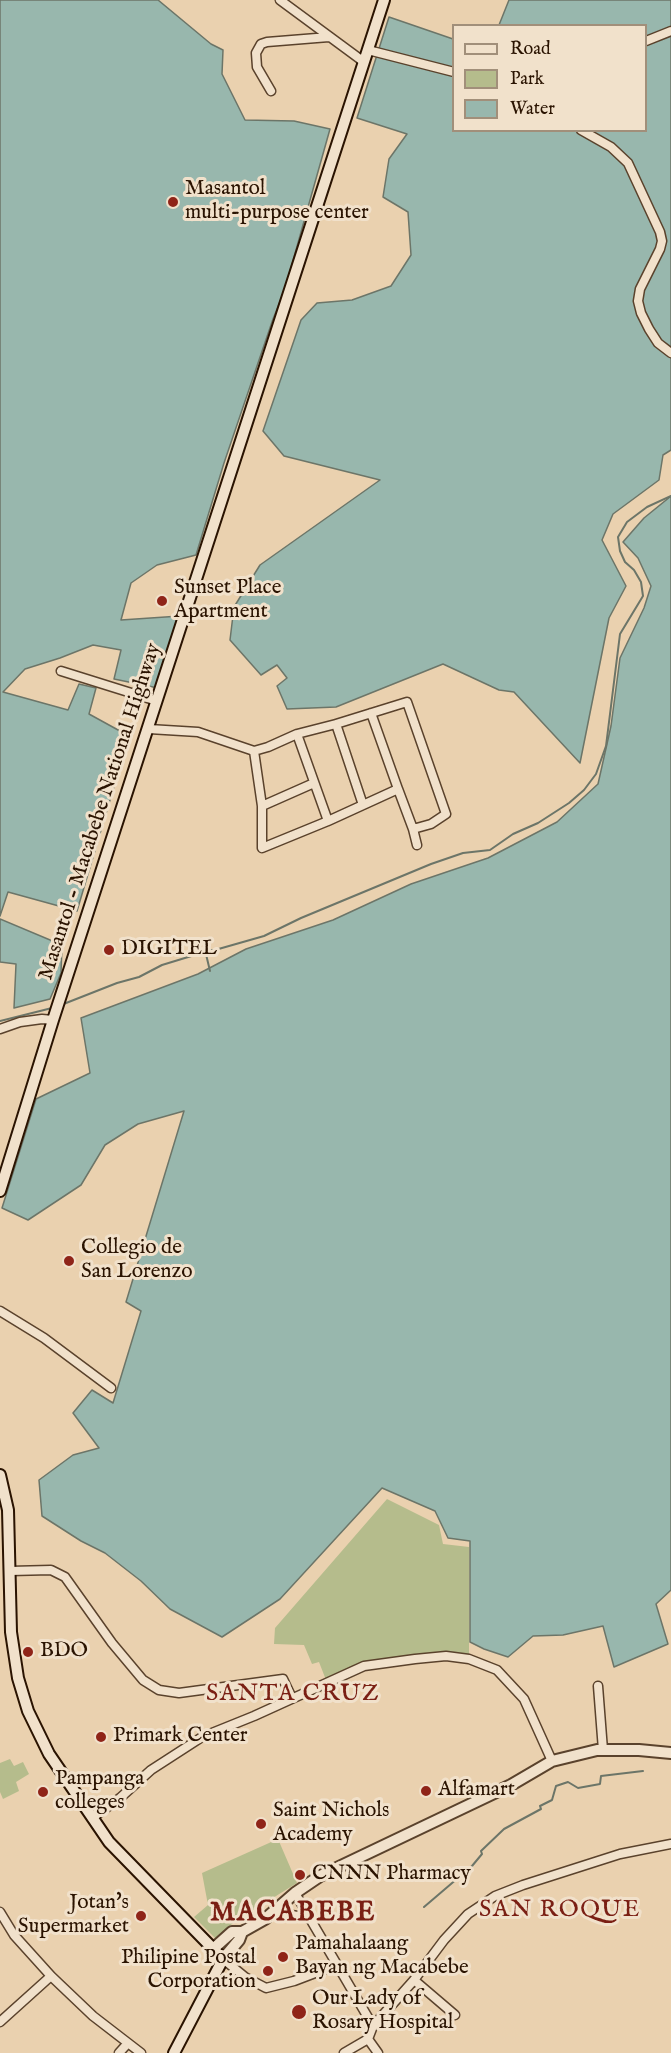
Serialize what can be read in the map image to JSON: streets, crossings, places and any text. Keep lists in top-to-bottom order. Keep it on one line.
{"streets":{"main road":["Masantol - Macabebe National Highway"]},"districts":["SANTA CRUZ","SAN ROQUE","MACABEBE"],"places":["Masantol multi-purpose center","Sunset Place Apartment","DIGITEL","Collegio de San Lorenzo","BDO","Primark Center","Alfamart","Pampanga colleges","Saint Nichols Academy","CNNN Pharmacy","Jotan's Supermarket","Pamahalaang Bayan ng Macabebe","Philipine Postal Corporation","Our Lady of Rosary Hospital"],"legend":["Road","Park","Water"]}
